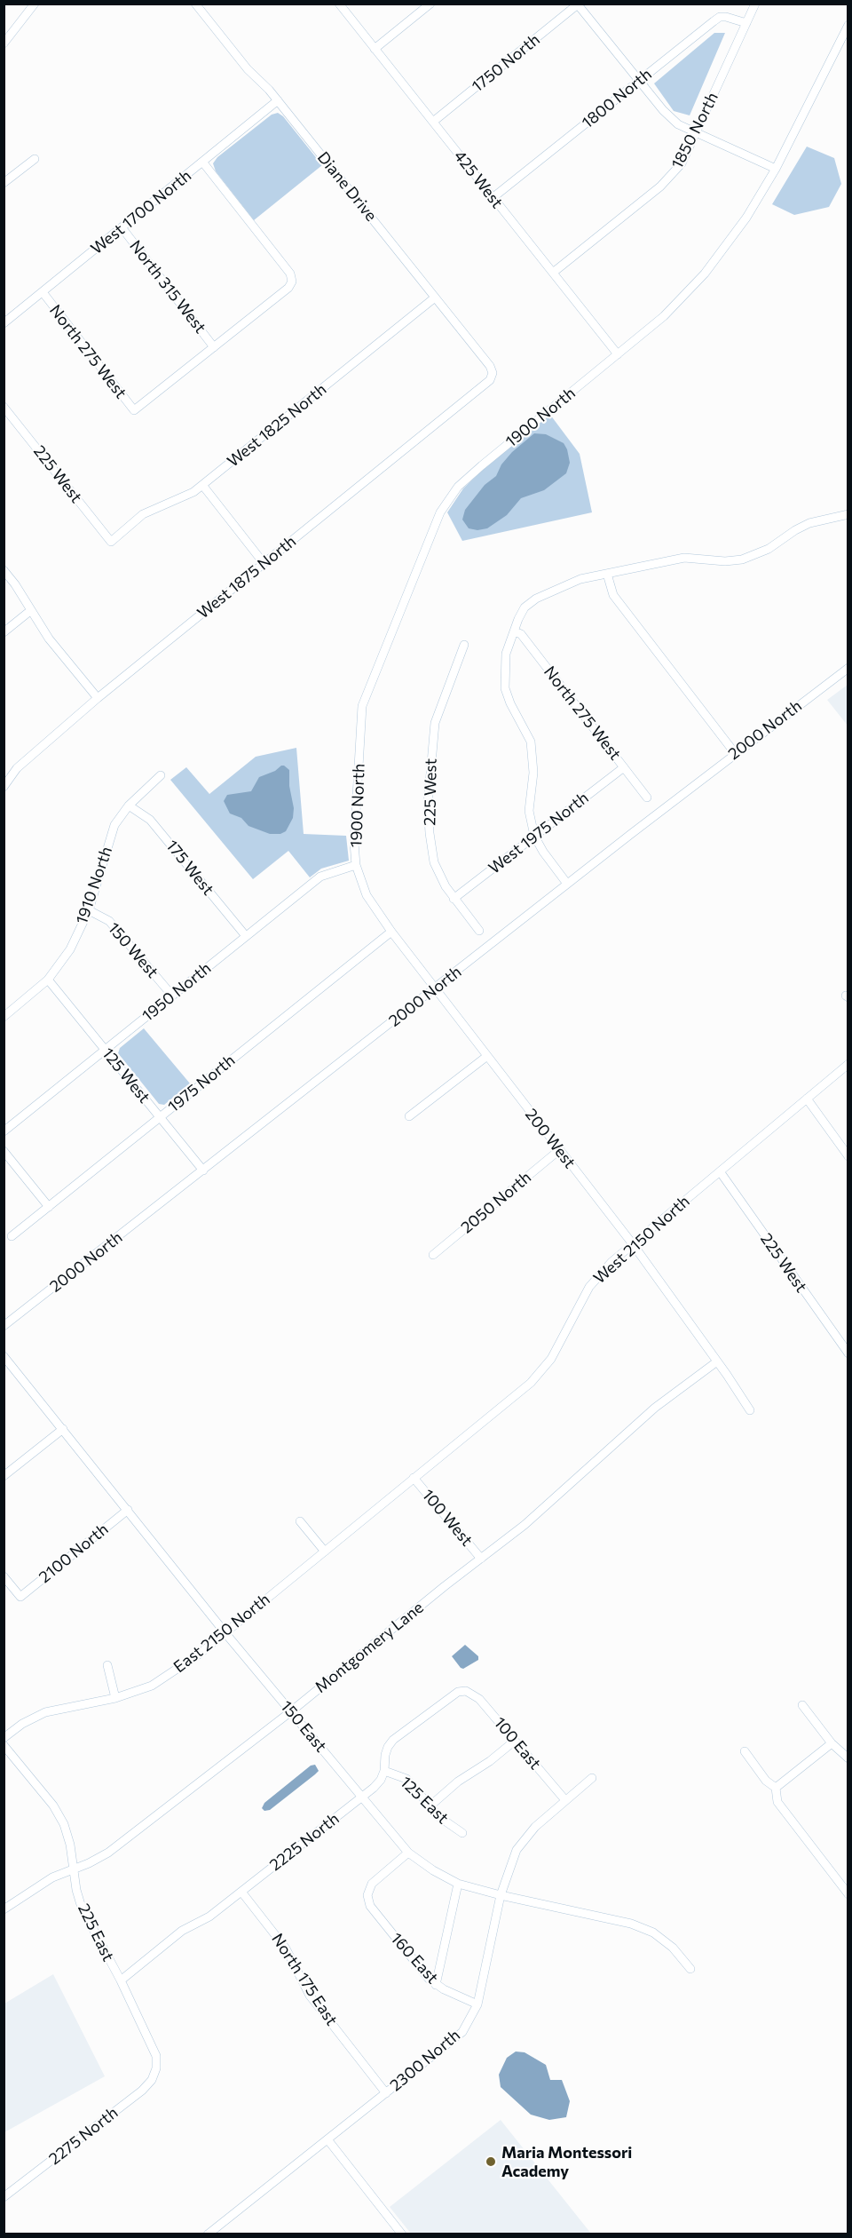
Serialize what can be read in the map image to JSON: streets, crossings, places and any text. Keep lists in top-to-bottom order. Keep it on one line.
{"streets":{"street":["1750 North","1800 North","1850 North","425 West","Diane Drive","West 1700 North","North 315 West","North 275 West","1900 North","West 1825 North","225 West","West 1875 North","2000 North","West 1975 North","175 West","1910 North","150 West","1950 North","125 West","1975 North","200 West","2050 North","West 2150 North","100 West","2100 North","East 2150 North","Montgomery Lane","150 East","100 East","125 East","2225 North","225 East","160 East","North 175 East","2300 North","2275 North"]},"crossings":[["1750 North","425 West"],["1800 North","1850 North"],["1800 North","425 West"],["1850 North","425 West"],["425 West","1900 North"],["Diane Drive","West 1700 North"],["Diane Drive","West 1825 North"],["Diane Drive","West 1875 North"],["West 1700 North","North 315 West"],["West 1700 North","North 275 West"],["North 315 West","North 275 West"],["North 275 West","West 1975 North"],["1900 North","1950 North"],["1900 North","200 West"],["West 1825 North","225 West"],["225 West","West 1975 North"],["225 West","West 2150 North"],["2000 North","125 West"],["2000 North","200 West"],["175 West","1910 North"],["175 West","1950 North"],["1910 North","150 West"],["1910 North","125 West"],["150 West","1950 North"],["1950 North","125 West"],["1950 North","200 West"],["125 West","1975 North"],["1975 North","200 West"],["200 West","2050 North"],["200 West","West 2150 North"],["200 West","Montgomery Lane"],["West 2150 North","100 West"],["West 2150 North","East 2150 North"],["100 West","East 2150 North"],["100 West","Montgomery Lane"],["2100 North","150 East"],["East 2150 North","150 East"],["Montgomery Lane","150 East"],["Montgomery Lane","225 East"],["150 East","2225 North"],["150 East","160 East"],["150 East","2300 North"],["100 East","2225 North"],["100 East","2300 North"],["125 East","2225 North"],["2225 North","225 East"],["2225 North","North 175 East"],["225 East","2275 North"],["160 East","2300 North"],["North 175 East","2300 North"]],"places":["Maria Montessori Academy"]}
